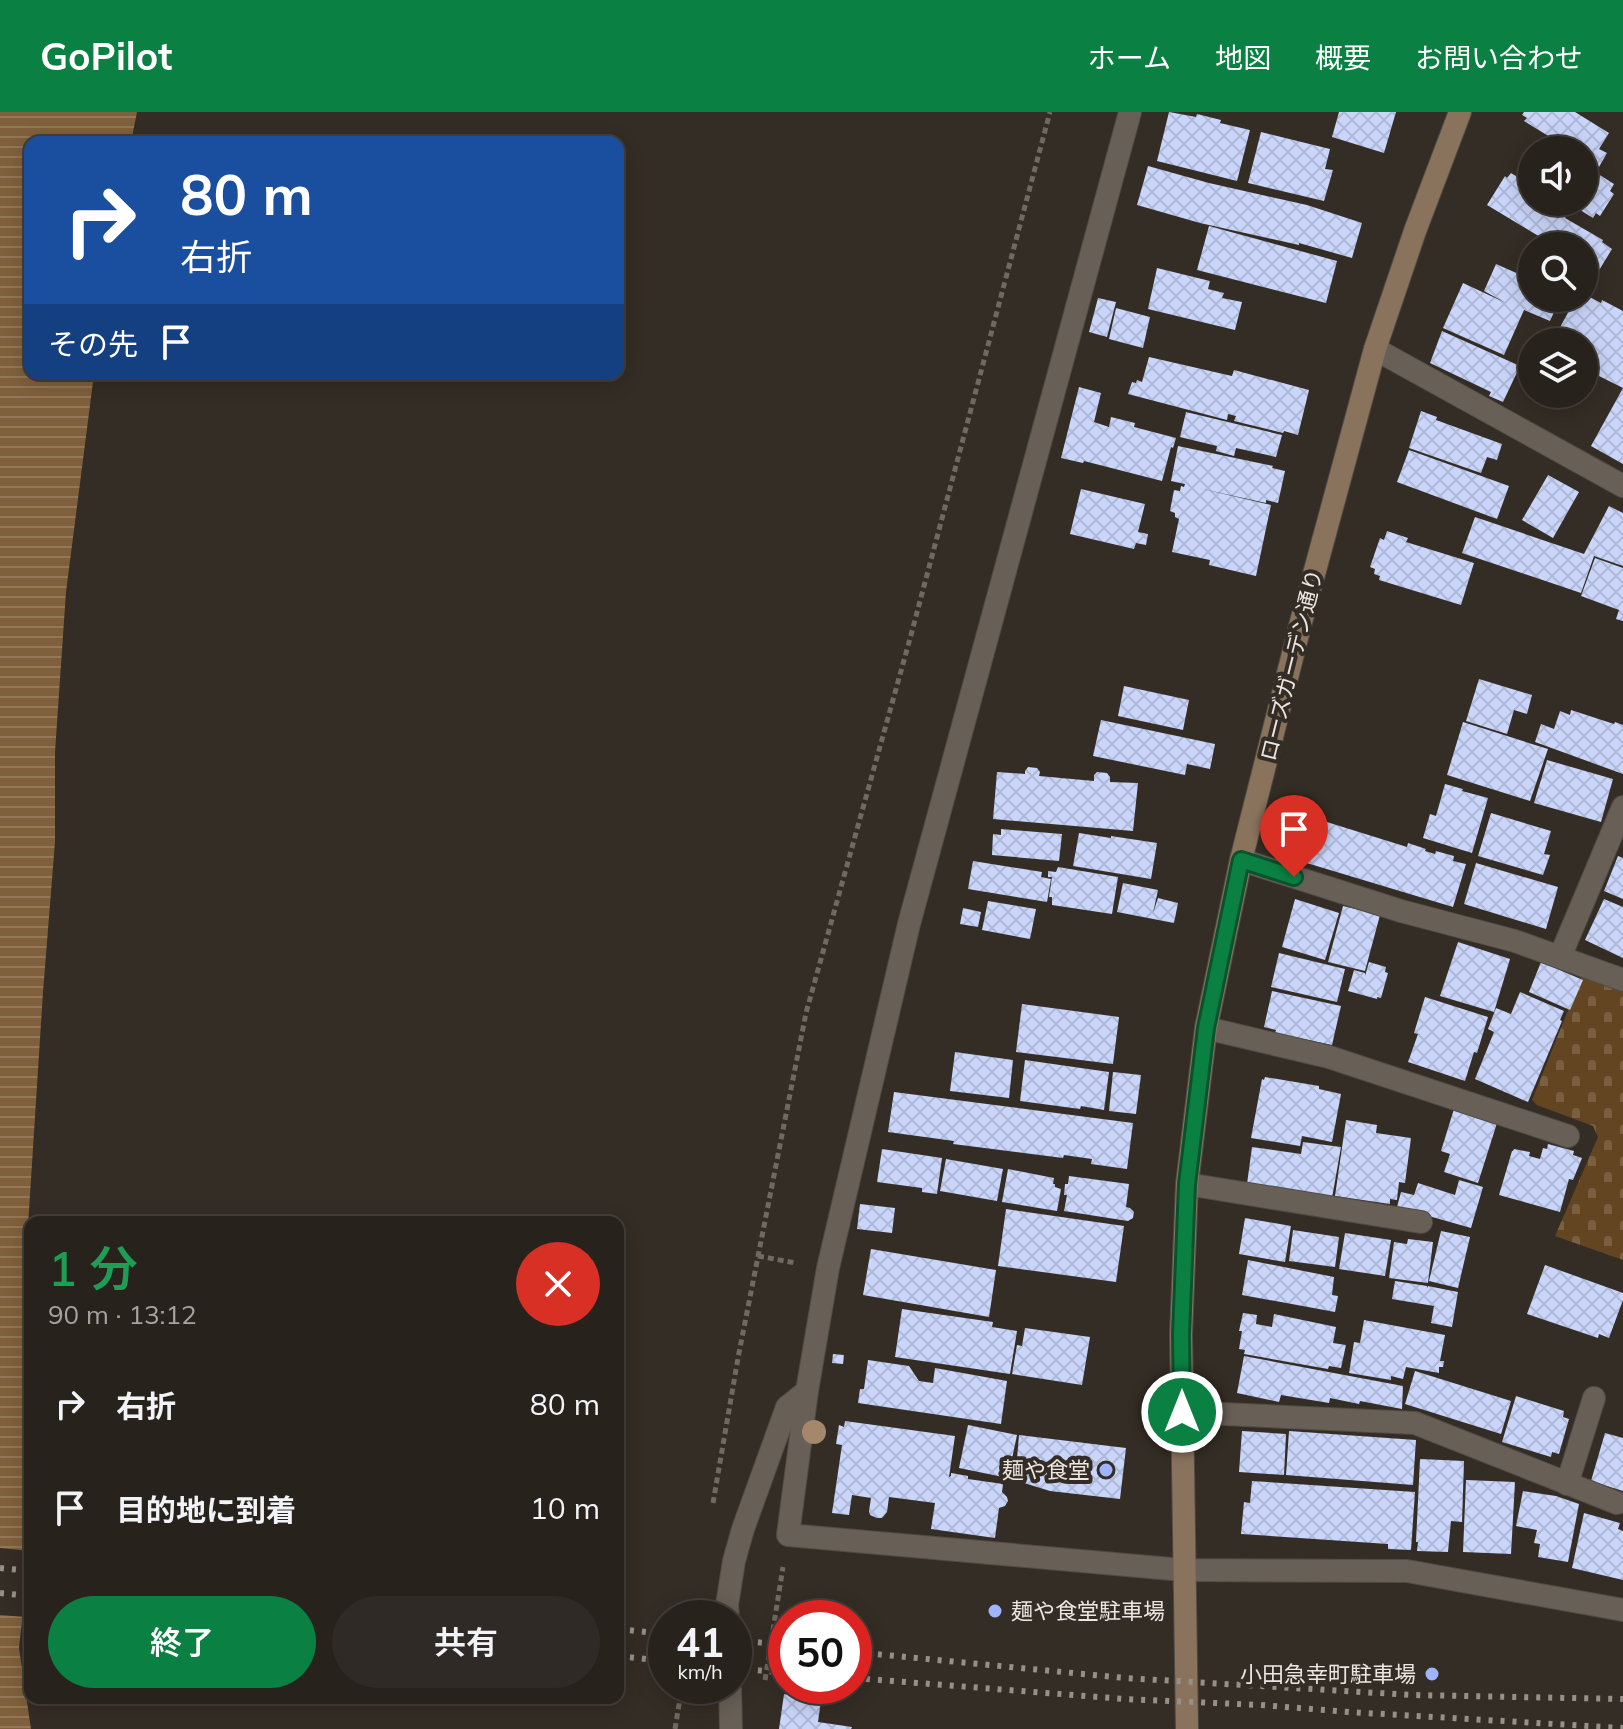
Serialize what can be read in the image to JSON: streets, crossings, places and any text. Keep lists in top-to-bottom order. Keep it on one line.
{"streets":{"main road":["ローズガーデン通り"]},"places":["麺や食堂","麺や食堂駐車場","小田急幸町駐車場"],"page":{"header":"GoPilot","nav":["ホーム","地図","概要","お問い合わせ"],"turn":["80 m","右折"],"then":"その先","heading":["1 分","90 m · 13:12"],"list":[{"name":"右折","value":"80 m"},{"name":"目的地に到着","value":"10 m"}],"buttons":["終了","共有"],"speed":"41 km/h","limit":"50"}}
